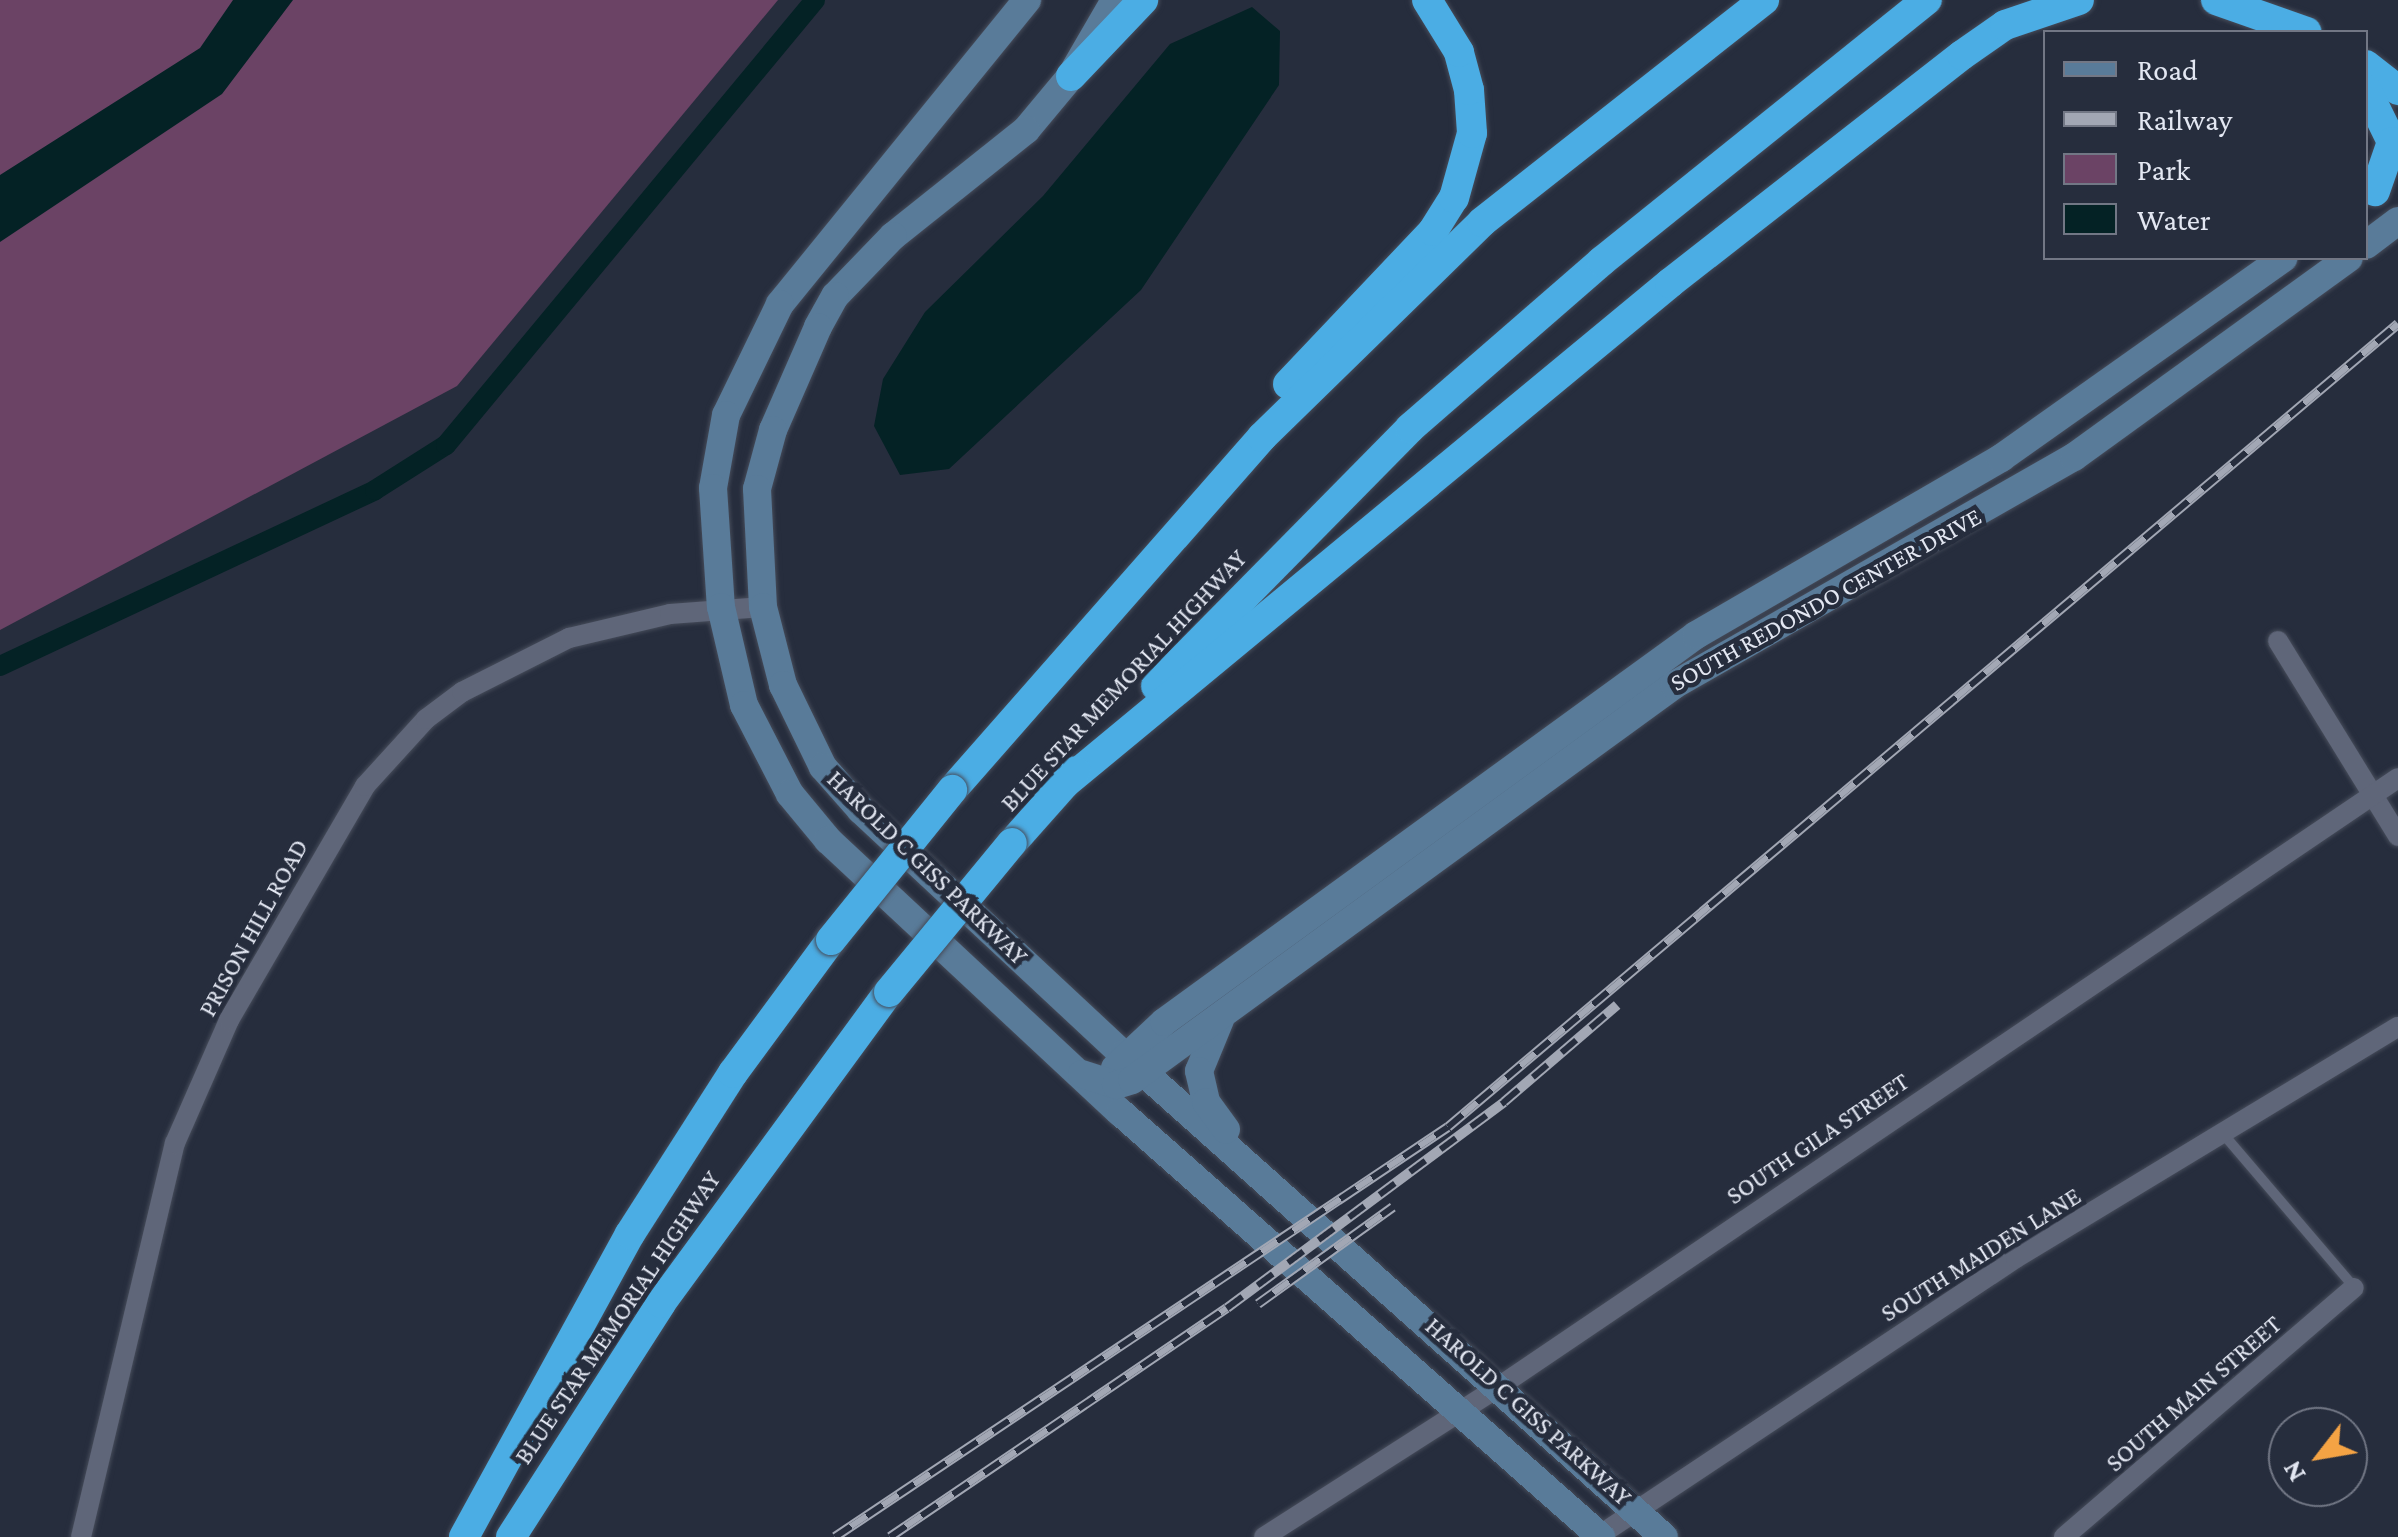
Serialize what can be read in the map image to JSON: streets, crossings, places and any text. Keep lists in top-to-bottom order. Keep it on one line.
{"streets":{"highway":["BLUE STAR MEMORIAL HIGHWAY"],"main road":["SOUTH REDONDO CENTER DRIVE","HAROLD C GISS PARKWAY"],"street":["PRISON HILL ROAD","SOUTH GILA STREET","SOUTH MAIDEN LANE","SOUTH MAIN STREET"]},"crossings":[["SOUTH REDONDO CENTER DRIVE","HAROLD C GISS PARKWAY"],["HAROLD C GISS PARKWAY","PRISON HILL ROAD"],["HAROLD C GISS PARKWAY","SOUTH GILA STREET"],["HAROLD C GISS PARKWAY","SOUTH MAIDEN LANE"]],"legend":["Road","Railway","Park","Water"],"north":"bottom left"}
